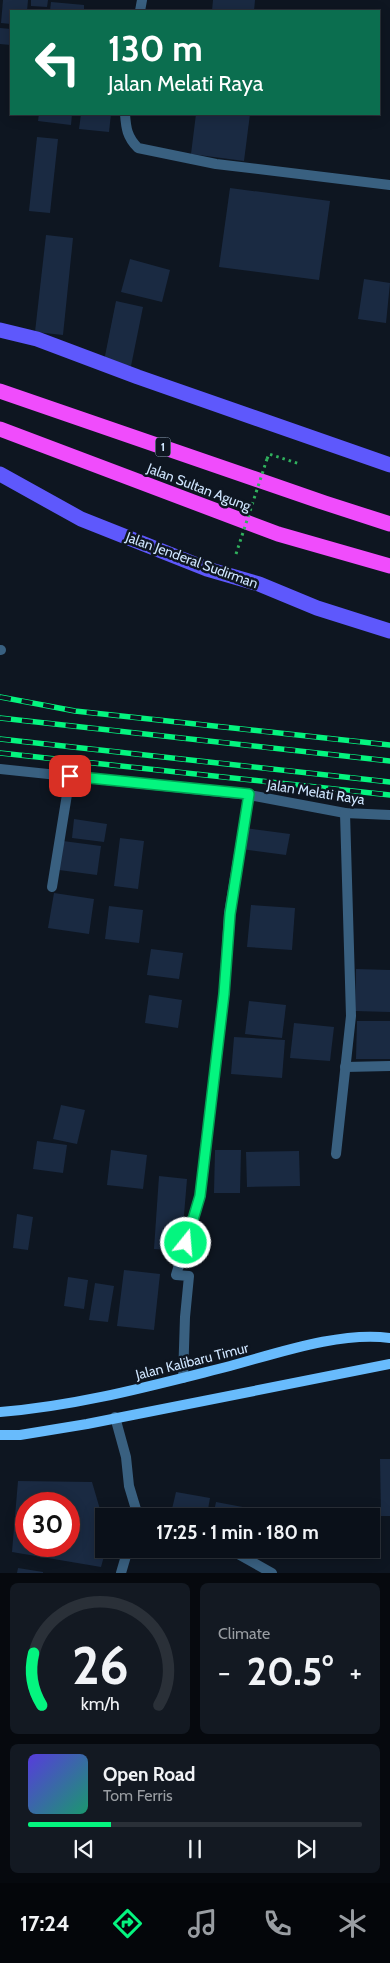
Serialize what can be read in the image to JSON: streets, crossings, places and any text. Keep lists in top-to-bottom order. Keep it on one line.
{"streets":{"highway":["1","Jalan Sultan Agung"],"main road":["Jalan Jenderal Sudirman"],"street":["Jalan Melati Raya","Jalan Kalibaru Timur"]},"page":{"turn":["130 m","Jalan Melati Raya"],"limit":"30","trip":"17:25 · 1 min · 180 m","tile":"Climate","heat":["−","20.5°","+"],"song":["Open Road","Tom Ferris"],"tabs":"17:24","gauge":["26","km/h"]}}
